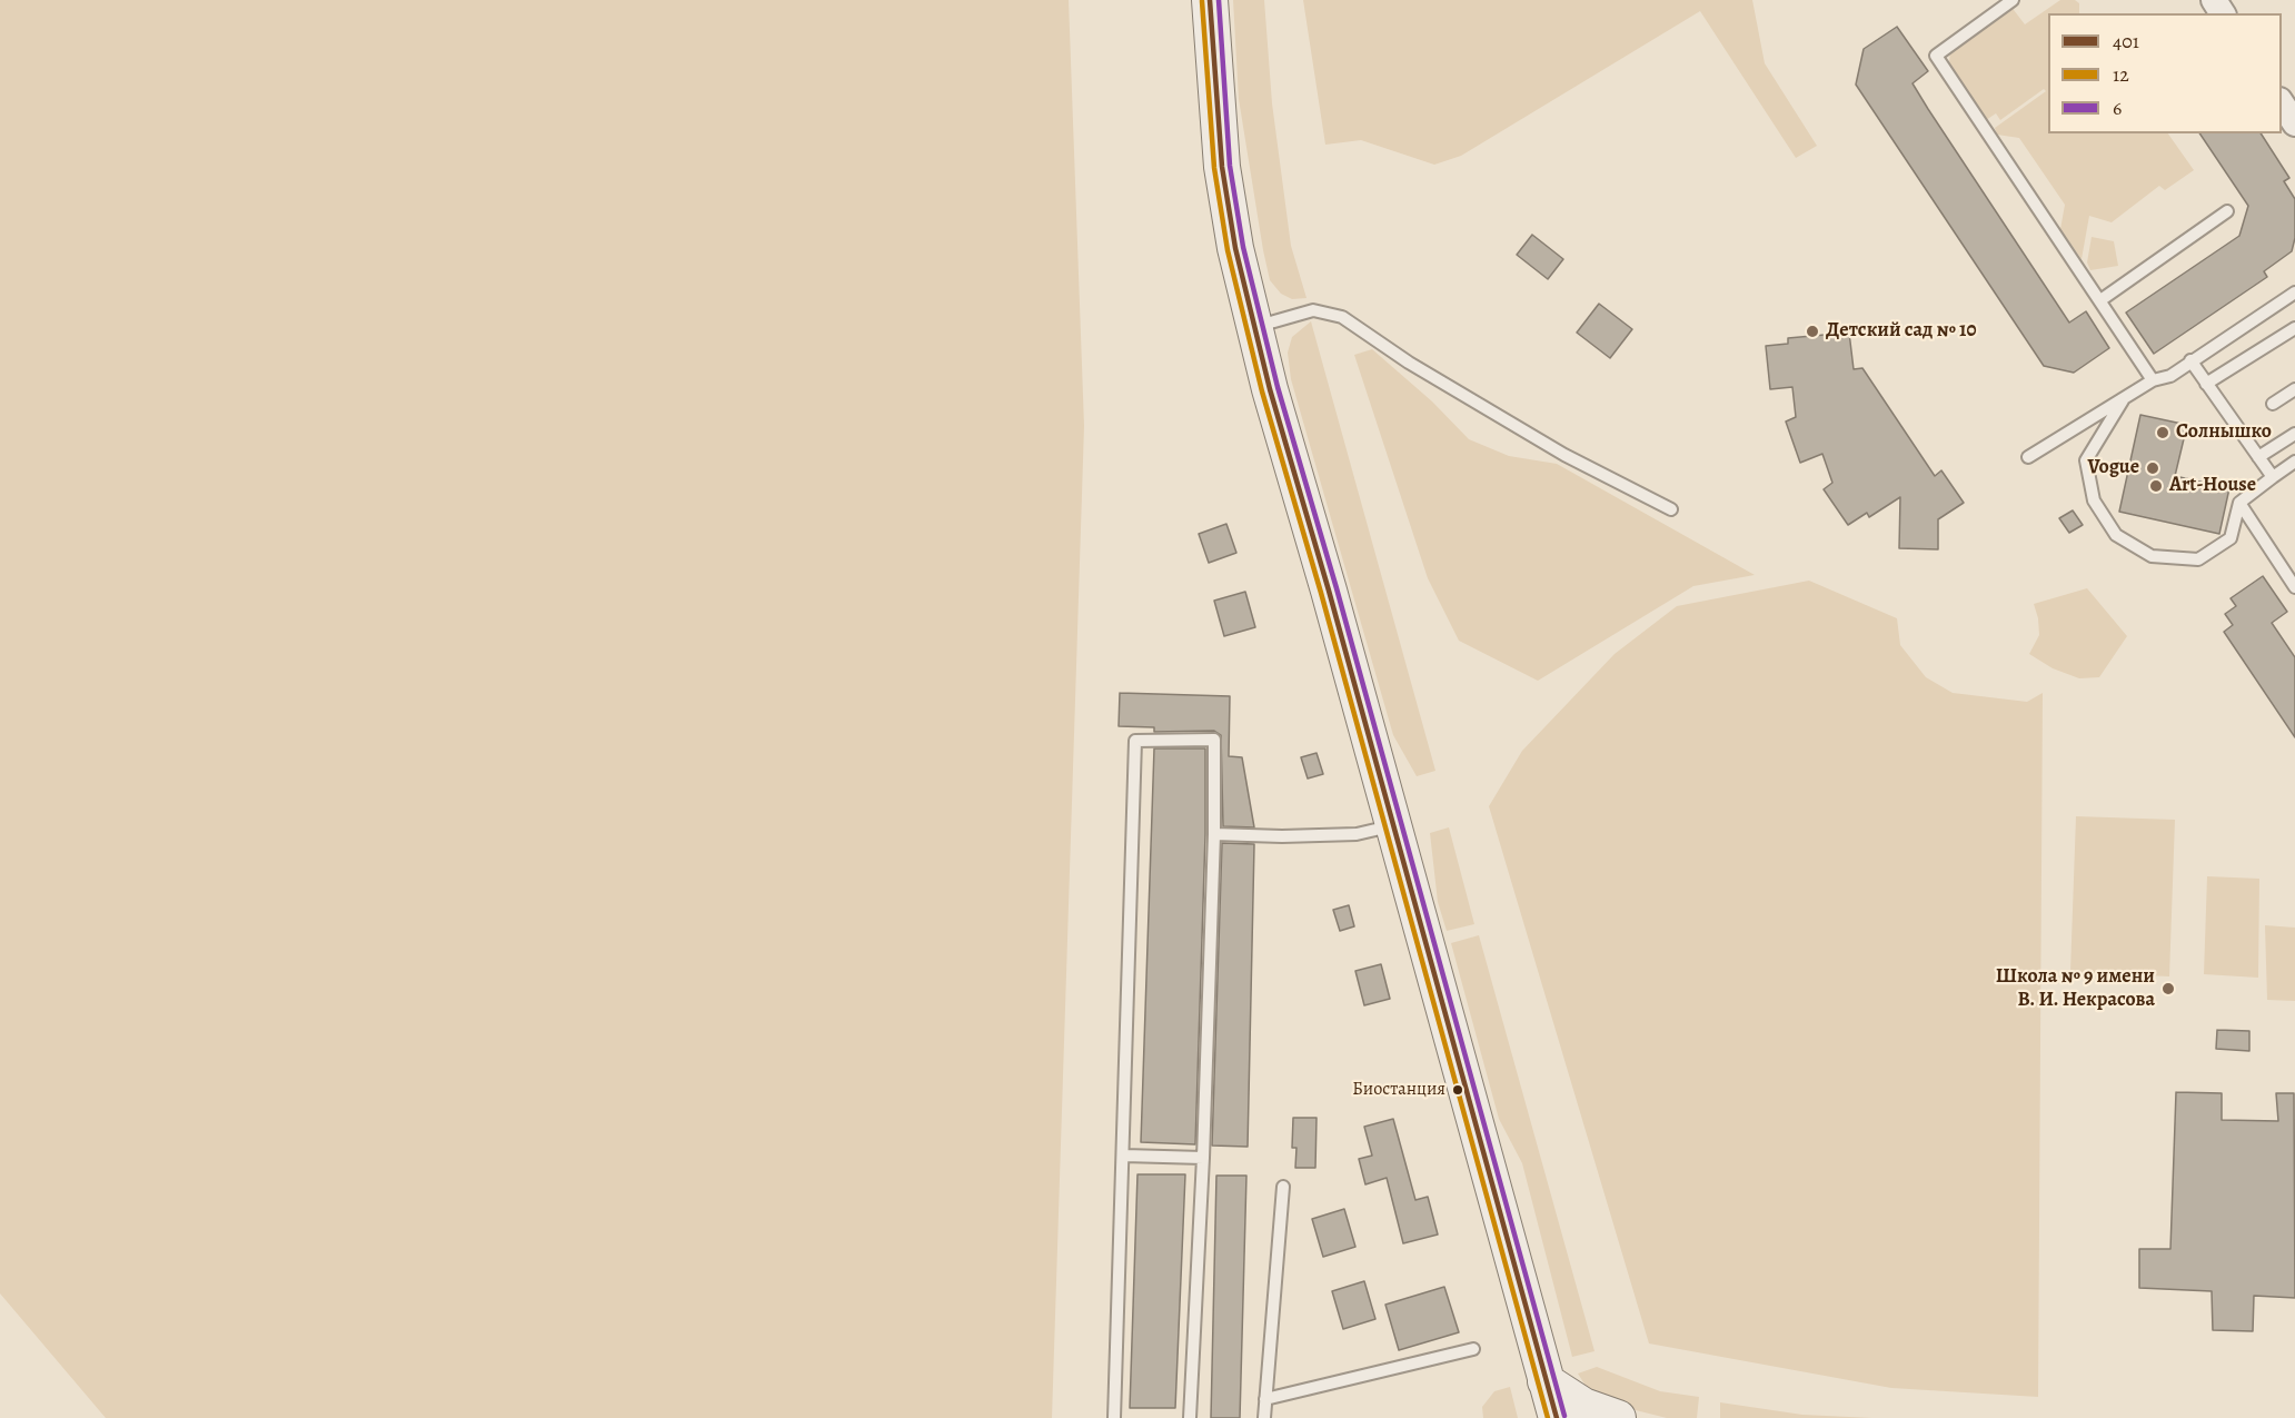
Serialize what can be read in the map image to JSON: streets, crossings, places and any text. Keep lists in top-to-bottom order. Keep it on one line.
{"places":["Детский сад № 10","Солнышко","Vogue","Art-House","Школа № 9 имени В. И. Некрасова","Биостанция"],"lines":["transit line 401","transit line 6","transit line 12"],"legend":["401","12","6"]}
